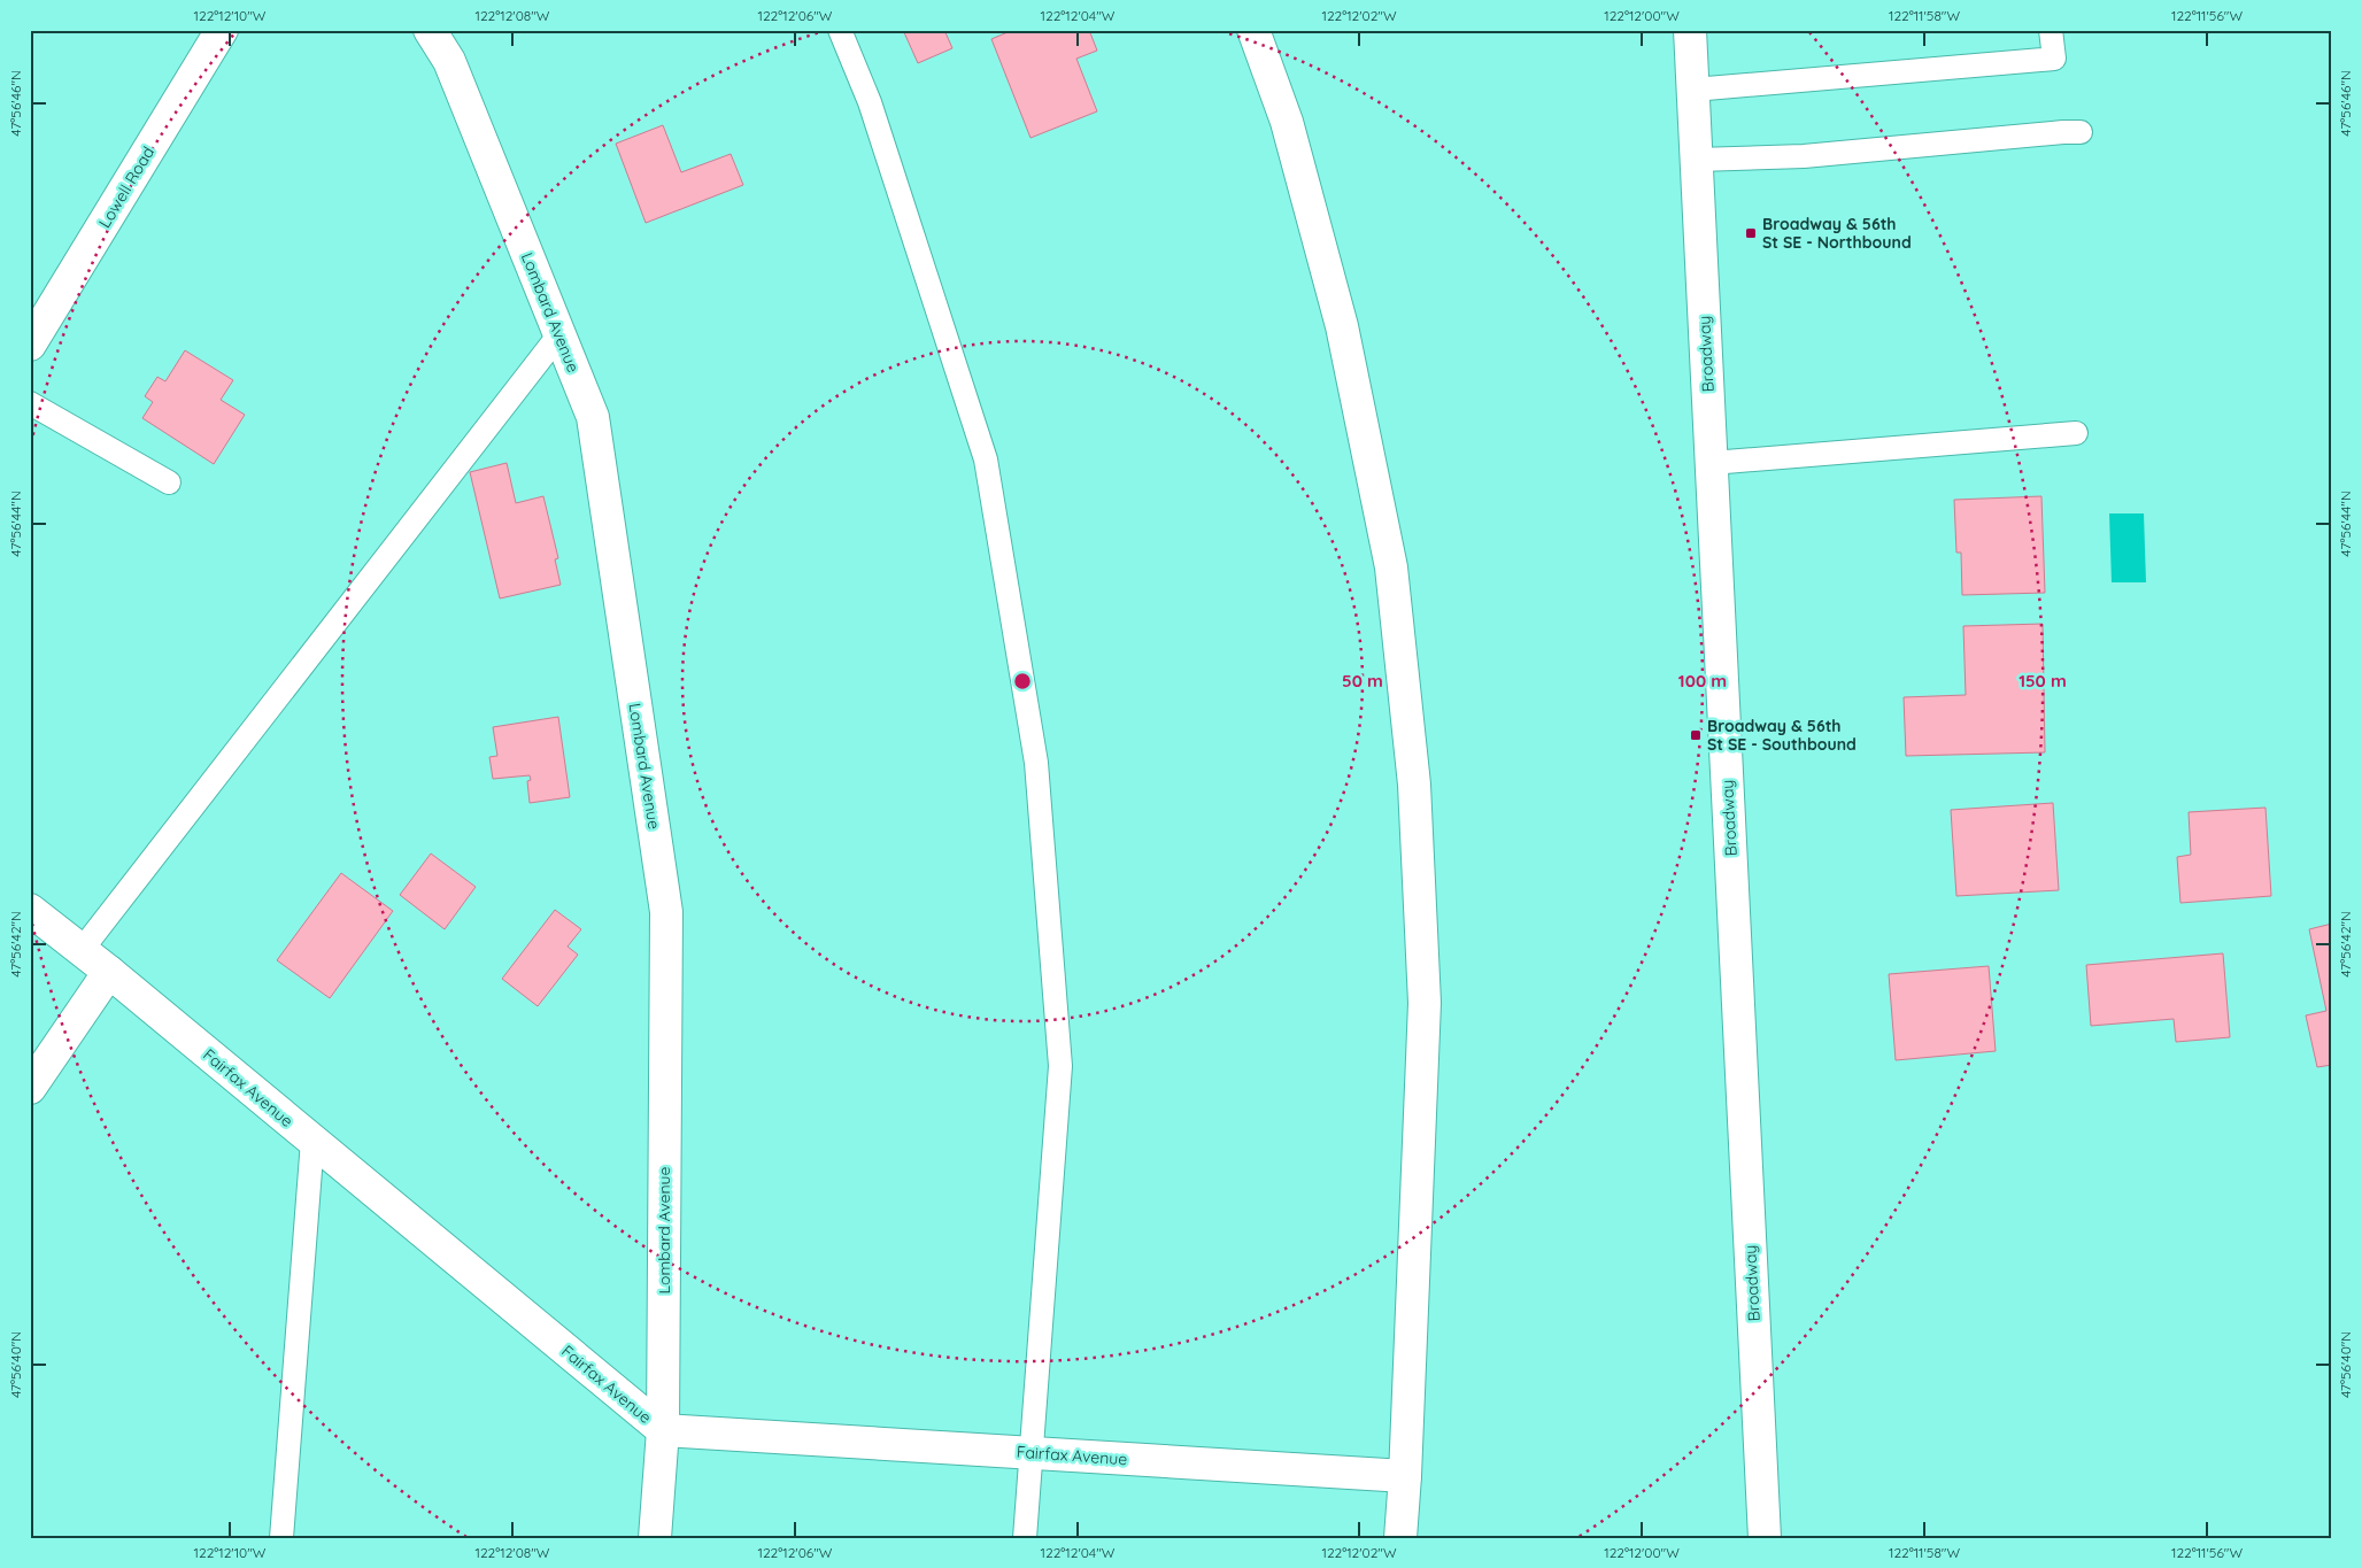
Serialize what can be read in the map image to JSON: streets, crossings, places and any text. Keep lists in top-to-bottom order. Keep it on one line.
{"streets":{"street":["Lowell Road","Lombard Avenue","Broadway","Fairfax Avenue"]},"crossings":[["Lombard Avenue","Fairfax Avenue"]],"places":{"transit":["Broadway & 56th St SE - Northbound","Broadway & 56th St SE - Southbound"]},"coordinates":["122°12'10\"W","122°12'08\"W","122°12'06\"W","122°12'04\"W","122°12'02\"W","122°12'00\"W","122°11'58\"W","122°11'56\"W","47°56'46\"N","47°56'44\"N","47°56'42\"N","47°56'40\"N"],"rings":["50 m","100 m","150 m"]}
